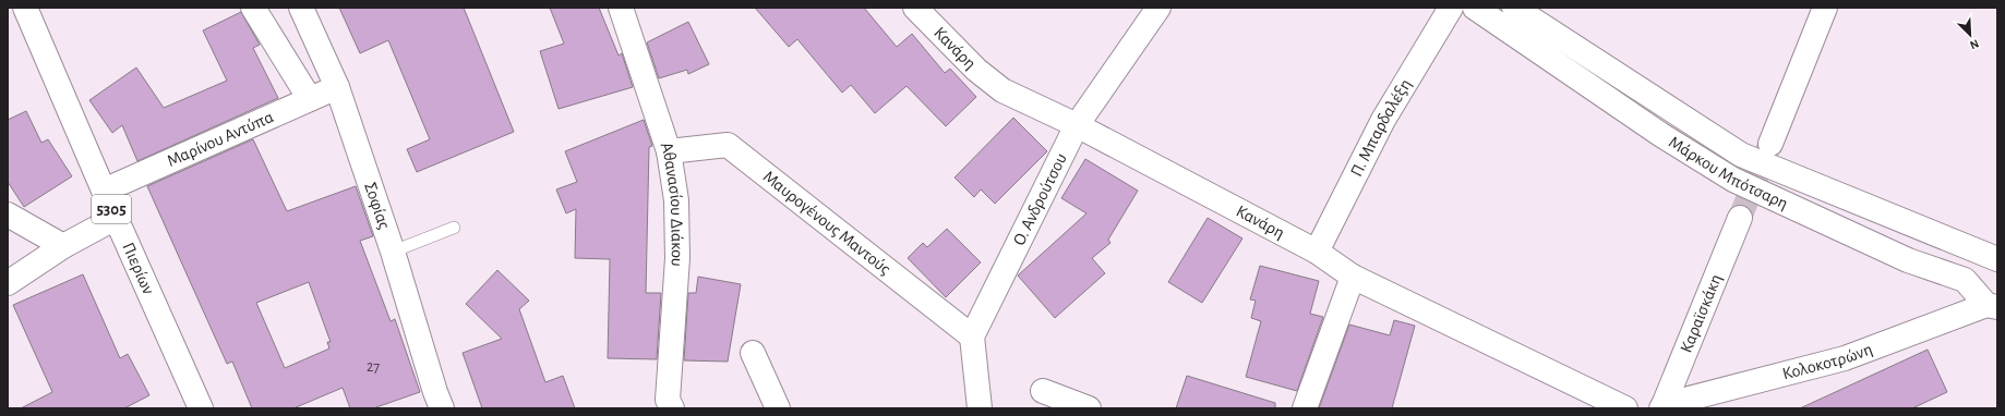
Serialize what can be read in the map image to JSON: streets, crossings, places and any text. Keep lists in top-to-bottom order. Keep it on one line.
{"streets":{"street":["Κανάρη","Π. Μπαρδαλέξη","Μαρίνου Αντύπα","Μάρκου Μπότσαρη","Ο. Ανδρούτσου","Αθανασίου Διάκου","Σοφίας","5305","Μαυρογένους Μαντούς","Πιερίων","Καραϊσκάκη","Κολοκοτρώνη"]},"crossings":[["Κανάρη","Π. Μπαρδαλέξη"],["Κανάρη","Ο. Ανδρούτσου"],["Μαρίνου Αντύπα","Σοφίας"],["Μαρίνου Αντύπα","Πιερίων"],["Μάρκου Μπότσαρη","Κολοκοτρώνη"],["Ο. Ανδρούτσου","Μαυρογένους Μαντούς"],["Αθανασίου Διάκου","Μαυρογένους Μαντούς"],["Καραϊσκάκη","Κολοκοτρώνη"]],"house_numbers":["27"],"north":"bottom right"}
